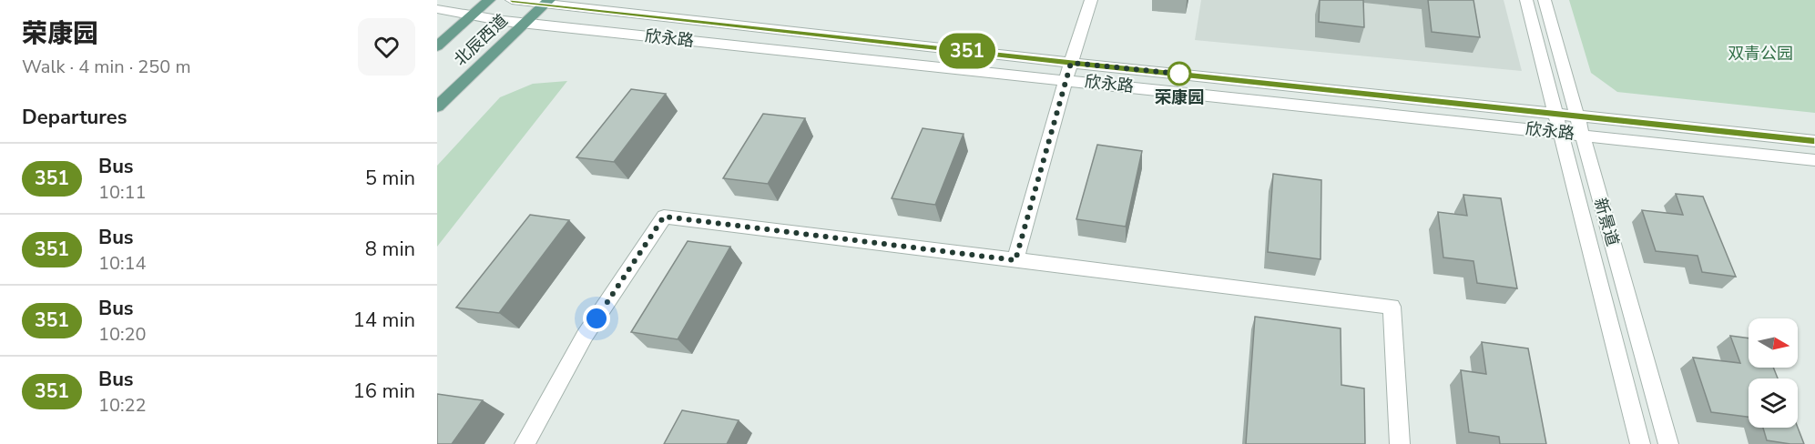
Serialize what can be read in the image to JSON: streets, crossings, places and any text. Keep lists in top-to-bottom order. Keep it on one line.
{"streets":{"main road":["北辰西道"],"street":["欣永路","新景道"]},"crossings":[["欣永路","北辰西道"],["欣永路","新景道"]],"parks":["双青公园"],"places":["荣康园"],"lines":["bus line 351"],"north":"right","page":{"heading":[["荣康园","Walk · 4 min · 250 m"],"Departures"],"on_map":"351","list":[{"mark":"351","name":"Bus","note":"10:11","value":"5 min"},{"mark":"351","name":"Bus","note":"10:14","value":"8 min"},{"mark":"351","name":"Bus","note":"10:20","value":"14 min"},{"mark":"351","name":"Bus","note":"10:22","value":"16 min"}]}}
